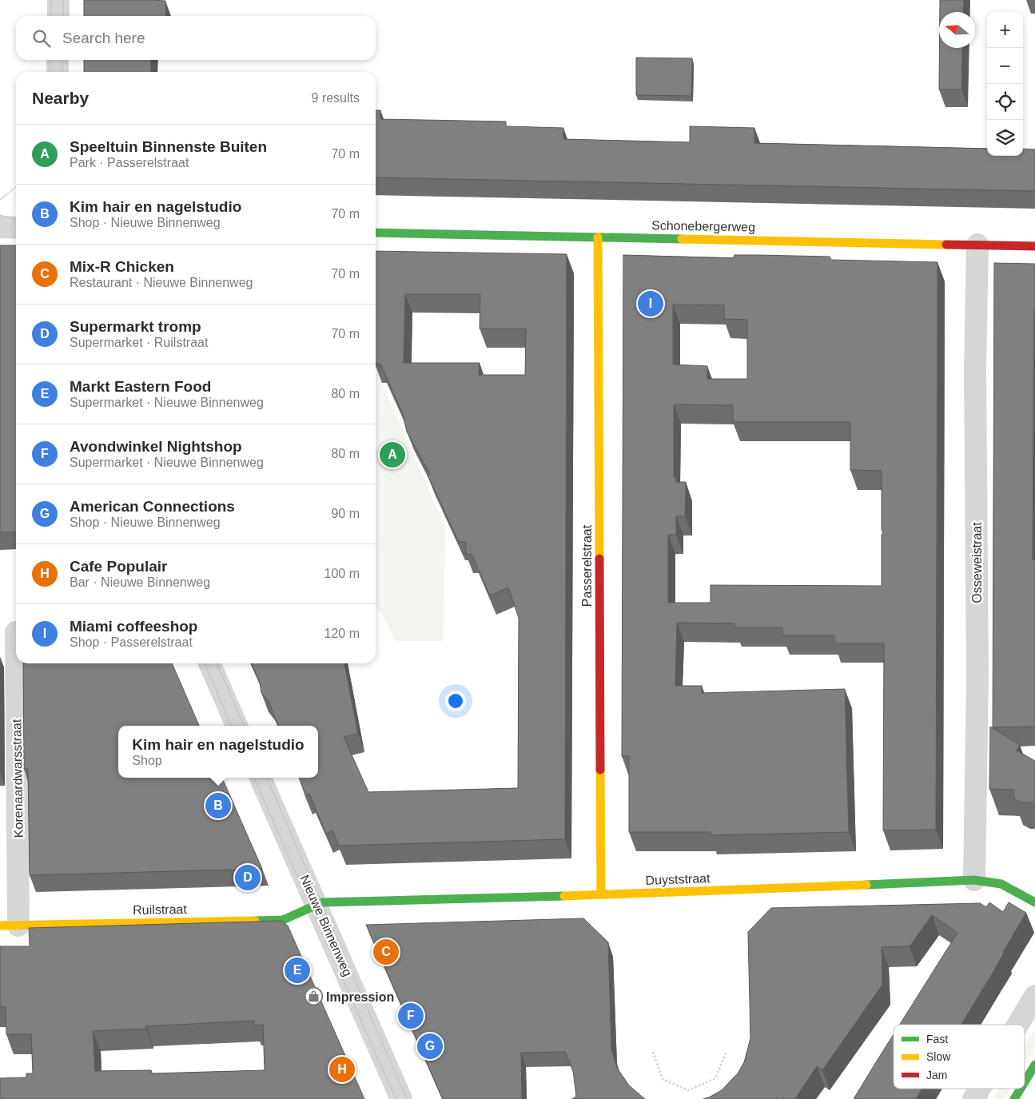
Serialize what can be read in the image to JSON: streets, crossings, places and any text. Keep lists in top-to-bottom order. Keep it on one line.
{"streets":{"street":["Schonebergerweg","Osseweistraat","Passerelstraat","Korenaardwarsstraat","Duyststraat","Ruilstraat","Nieuwe Binnenweg"]},"crossings":[["Schonebergerweg","Osseweistraat"],["Schonebergerweg","Passerelstraat"],["Osseweistraat","Duyststraat"],["Passerelstraat","Duyststraat"],["Korenaardwarsstraat","Ruilstraat"],["Duyststraat","Ruilstraat"],["Duyststraat","Nieuwe Binnenweg"],["Ruilstraat","Nieuwe Binnenweg"]],"places":{"shop":["Impression"]},"legend":["Fast","Slow","Jam"],"north":"left","page":{"map_buttons":["+","−"],"search":"Search here","heading":["Nearby","9 results"],"list":[{"mark":"A","name":"Speeltuin Binnenste Buiten","note":"Park · Passerelstraat","value":"70 m"},{"mark":"B","name":"Kim hair en nagelstudio","note":"Shop · Nieuwe Binnenweg","value":"70 m"},{"mark":"C","name":"Mix-R Chicken","note":"Restaurant · Nieuwe Binnenweg","value":"70 m"},{"mark":"D","name":"Supermarkt tromp","note":"Supermarket · Ruilstraat","value":"70 m"},{"mark":"E","name":"Markt Eastern Food","note":"Supermarket · Nieuwe Binnenweg","value":"80 m"},{"mark":"F","name":"Avondwinkel Nightshop","note":"Supermarket · Nieuwe Binnenweg","value":"80 m"},{"mark":"G","name":"American Connections","note":"Shop · Nieuwe Binnenweg","value":"90 m"},{"mark":"H","name":"Cafe Populair","note":"Bar · Nieuwe Binnenweg","value":"100 m"},{"mark":"I","name":"Miami coffeeshop","note":"Shop · Passerelstraat","value":"120 m"}],"pins":["I","A","B","D","C","E","F","G","H"],"popup":["Kim hair en nagelstudio","Shop"]}}
